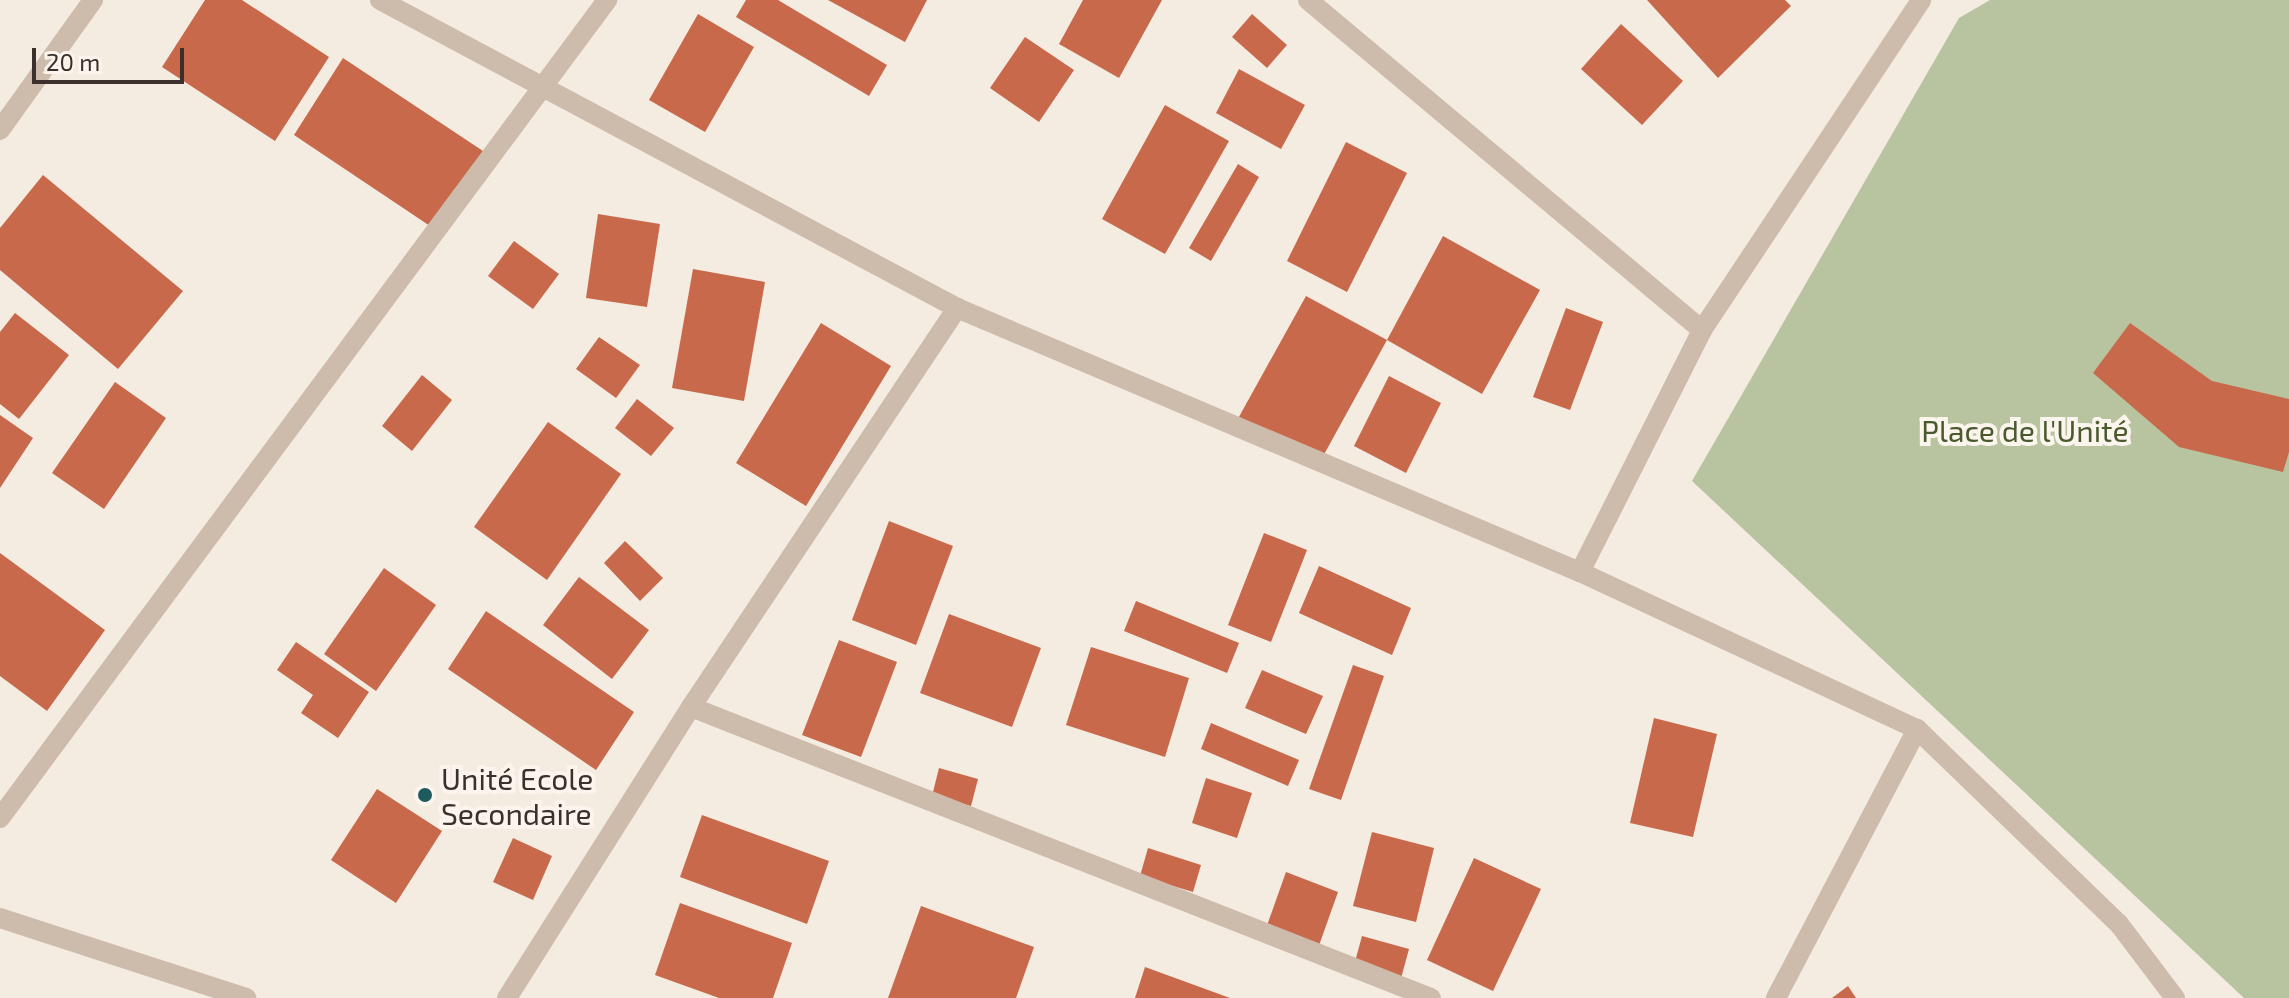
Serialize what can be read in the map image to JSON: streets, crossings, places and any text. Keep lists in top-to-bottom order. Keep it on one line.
{"parks":["Place de l'Unité"],"places":["Unité Ecole Secondaire"],"scale_bar":"20 m"}
